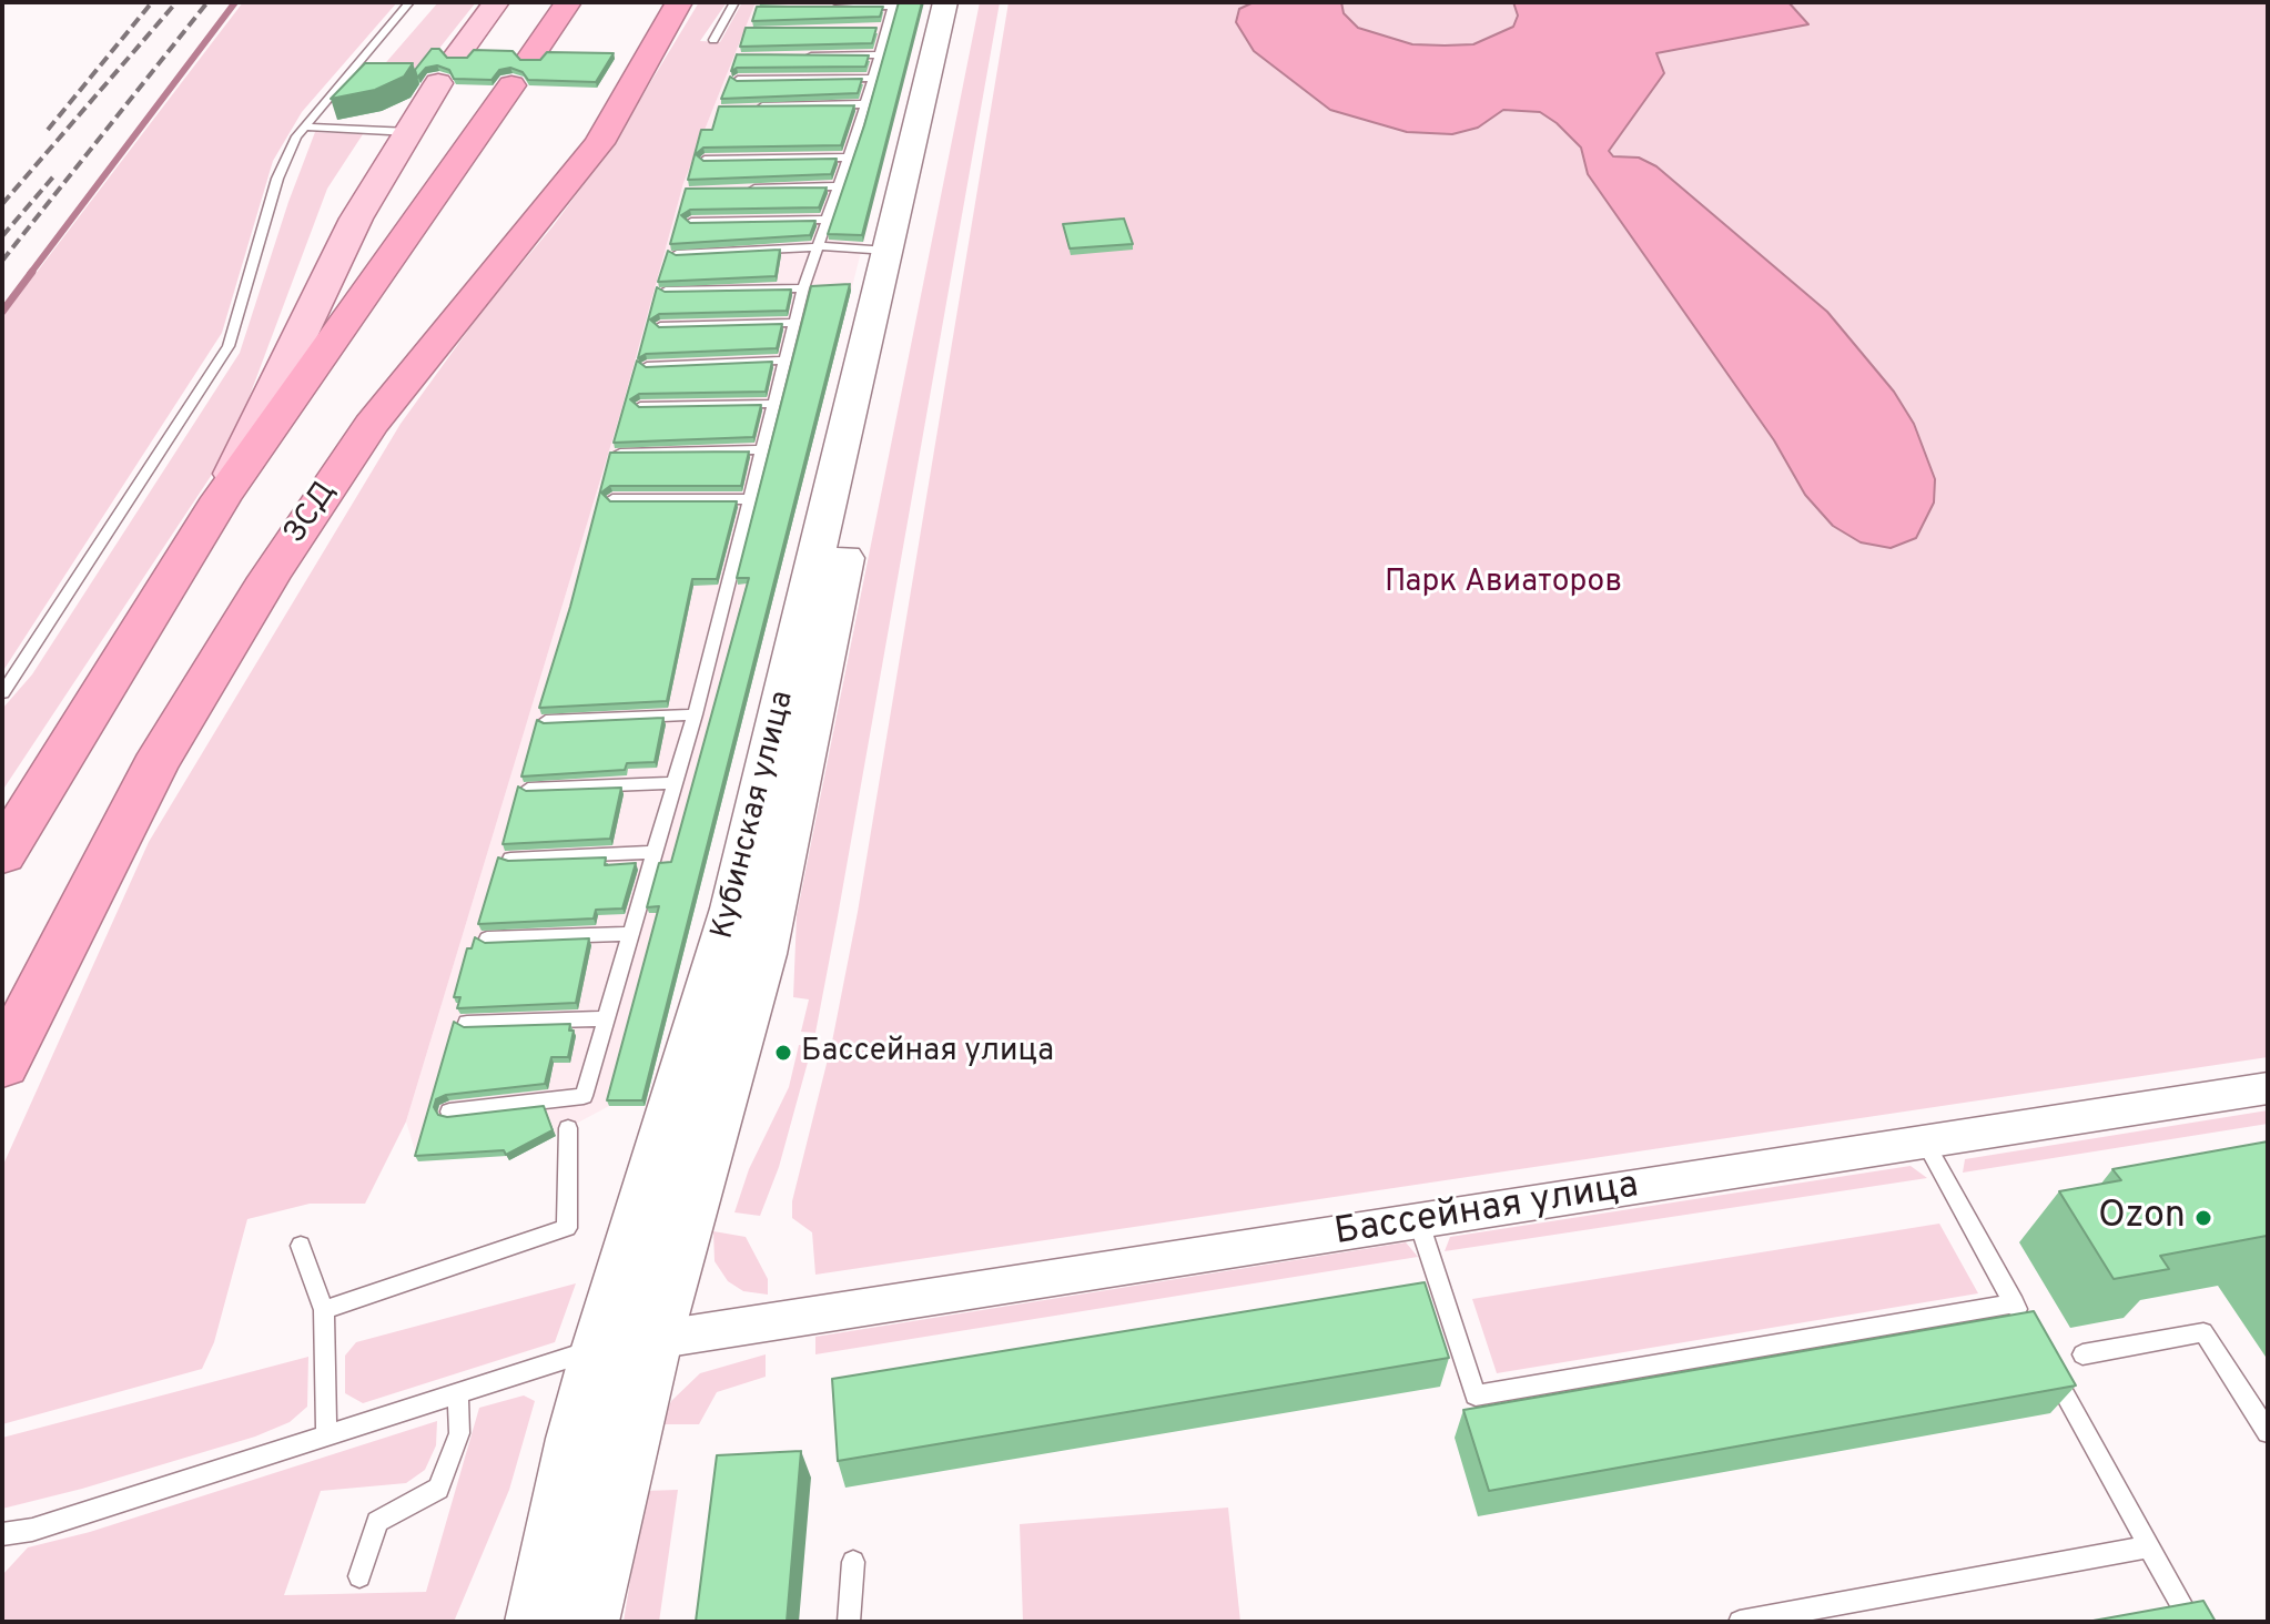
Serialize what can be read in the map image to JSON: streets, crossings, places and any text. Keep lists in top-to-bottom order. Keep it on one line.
{"streets":{"highway":["ЗСД"],"main road":["Кубинская улица"],"street":["Бассейная улица"]},"crossings":[["Кубинская улица","Бассейная улица"]],"parks":["Парк Авиаторов"],"places":["Бассейная улица","Ozon"]}
